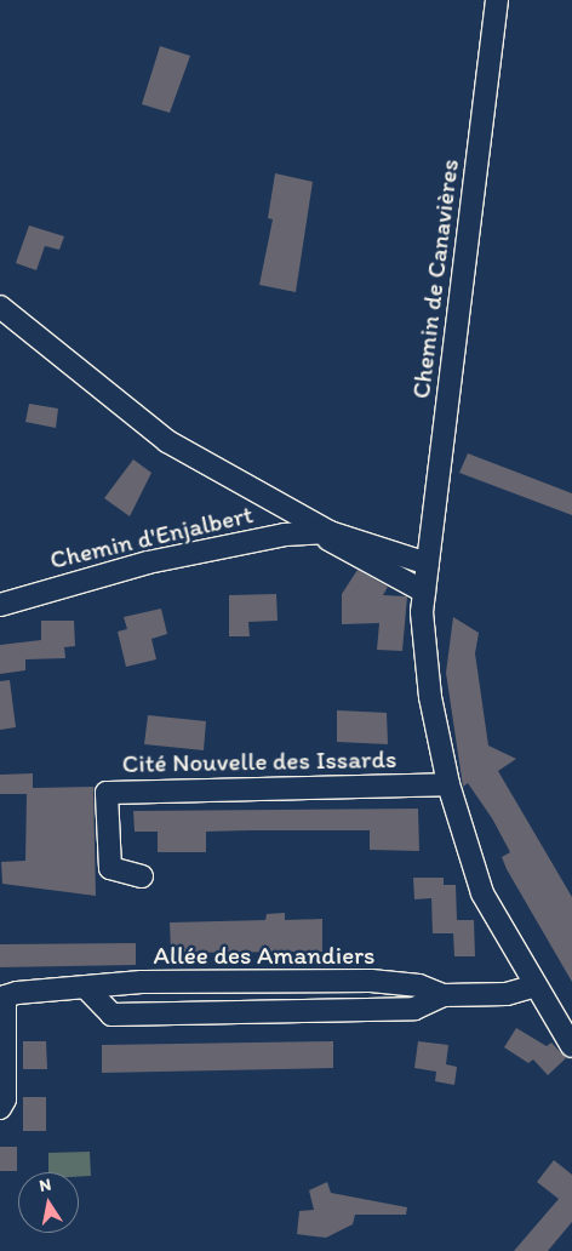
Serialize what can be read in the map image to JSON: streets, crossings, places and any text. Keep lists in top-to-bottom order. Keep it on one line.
{"streets":{"street":["Chemin de Canavières","Chemin d'Enjalbert","Cité Nouvelle des Issards","Allée des Amandiers"]},"crossings":[["Chemin de Canavières","Chemin d'Enjalbert"],["Chemin de Canavières","Cité Nouvelle des Issards"],["Chemin de Canavières","Allée des Amandiers"]],"north":"top"}
